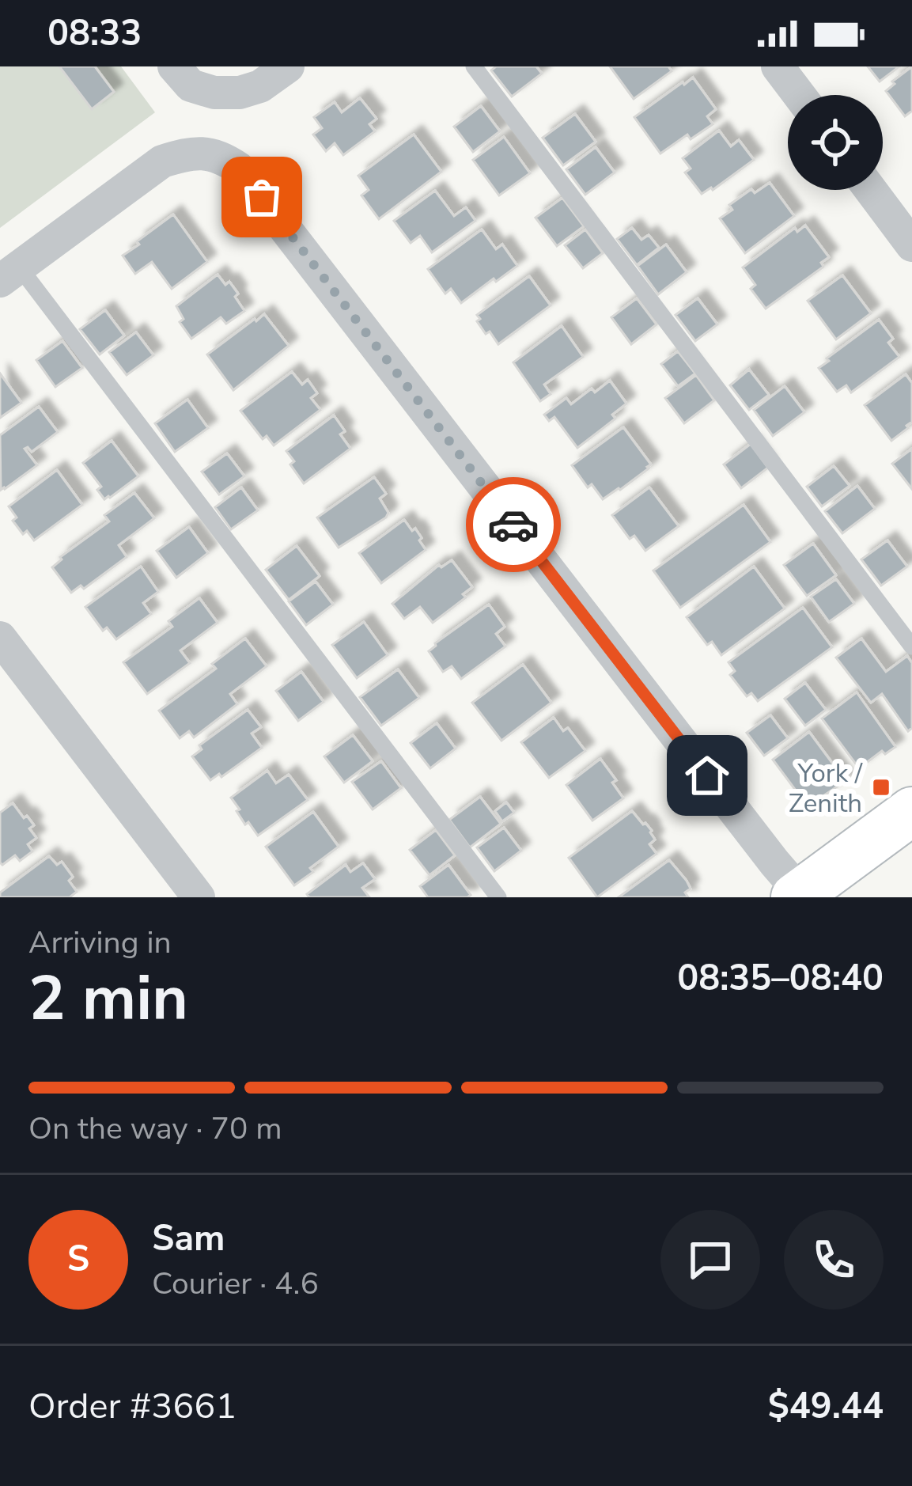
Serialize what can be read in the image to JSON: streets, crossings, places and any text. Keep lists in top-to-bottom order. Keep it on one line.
{"places":{"transit":["York / Zenith"]},"page":{"status":"08:33","heading":["2 min","Arriving in","08:35–08:40"],"panel":["Sam","Courier · 4.6","Order #3661","$49.44"],"bar":"On the way · 70 m","round":"S"}}
